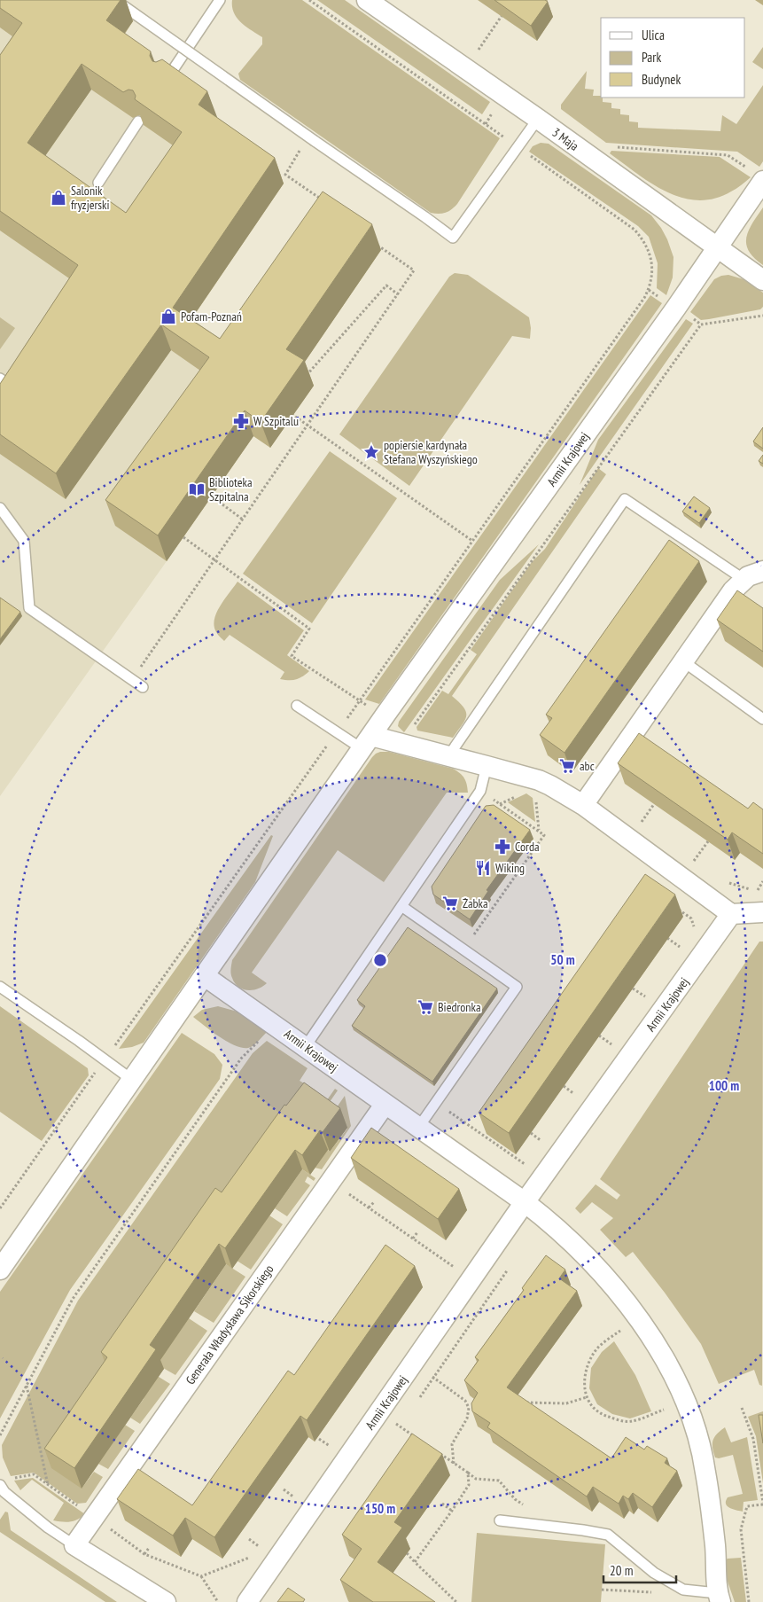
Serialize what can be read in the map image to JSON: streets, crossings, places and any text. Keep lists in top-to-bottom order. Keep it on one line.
{"streets":{"street":["3 Maja","Armii Krajowej","Generała Władysława Sikorskiego"]},"crossings":[["3 Maja","Armii Krajowej"],["Armii Krajowej","Generała Władysława Sikorskiego"]],"places":{"shop":["Salonik fryzjerski","Pofam-Poznań"],"pharmacy":["W Szpitalu","Corda"],"place":["popiersie kardynała Stefana Wyszyńskiego"],"library":["Biblioteka Szpitalna"],"supermarket":["abc","Żabka","Biedronka"],"restaurant":["Wiking"]},"legend":["Ulica","Park","Budynek"],"scale_bar":"20 m","rings":["50 m","100 m","150 m"]}
